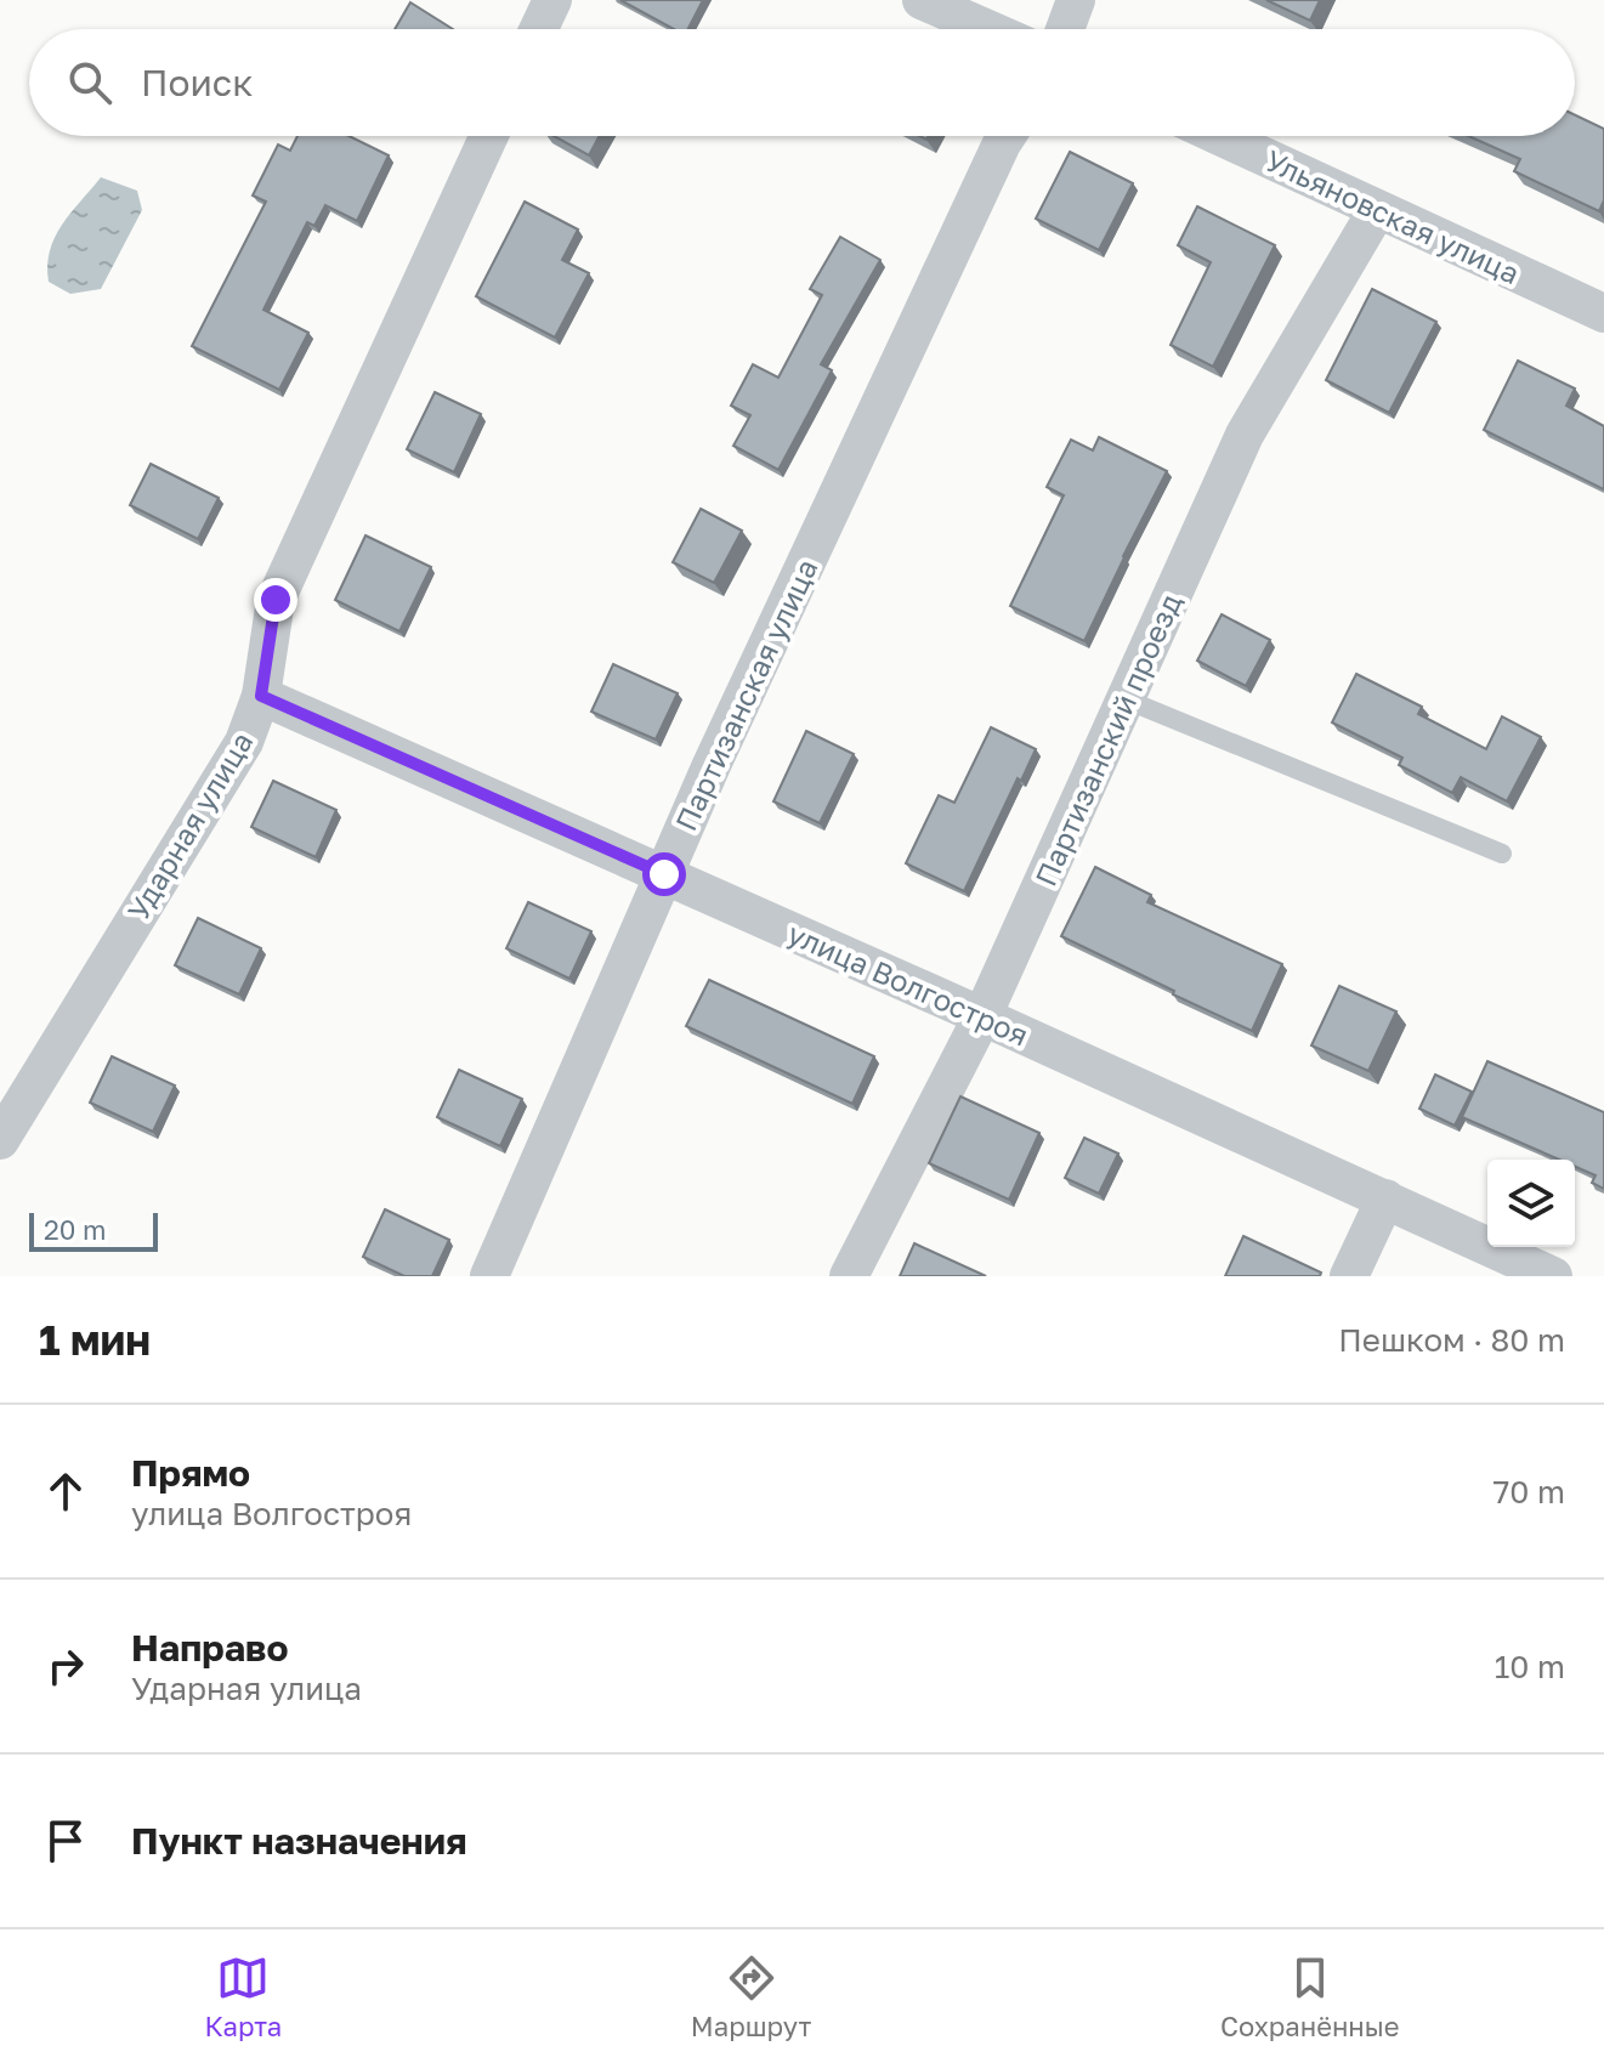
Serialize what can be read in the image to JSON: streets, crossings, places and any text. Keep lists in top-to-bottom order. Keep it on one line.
{"streets":{"street":["Ульяновская улица","Партизанская улица","Партизанский проезд","Ударная улица","улица Волгостроя"]},"crossings":[["Ульяновская улица","Партизанский проезд"],["Партизанская улица","улица Волгостроя"],["Партизанский проезд","улица Волгостроя"],["Ударная улица","улица Волгостроя"]],"scale_bar":"20 m","page":{"search":"Поиск","scale":"20 m","heading":["1 мин","Пешком · 80 m"],"list":[["Прямо","улица Волгостроя","70 m"],["Направо","Ударная улица","10 m"],"Пункт назначения"],"nav":["Карта","Маршрут","Сохранённые"]}}
